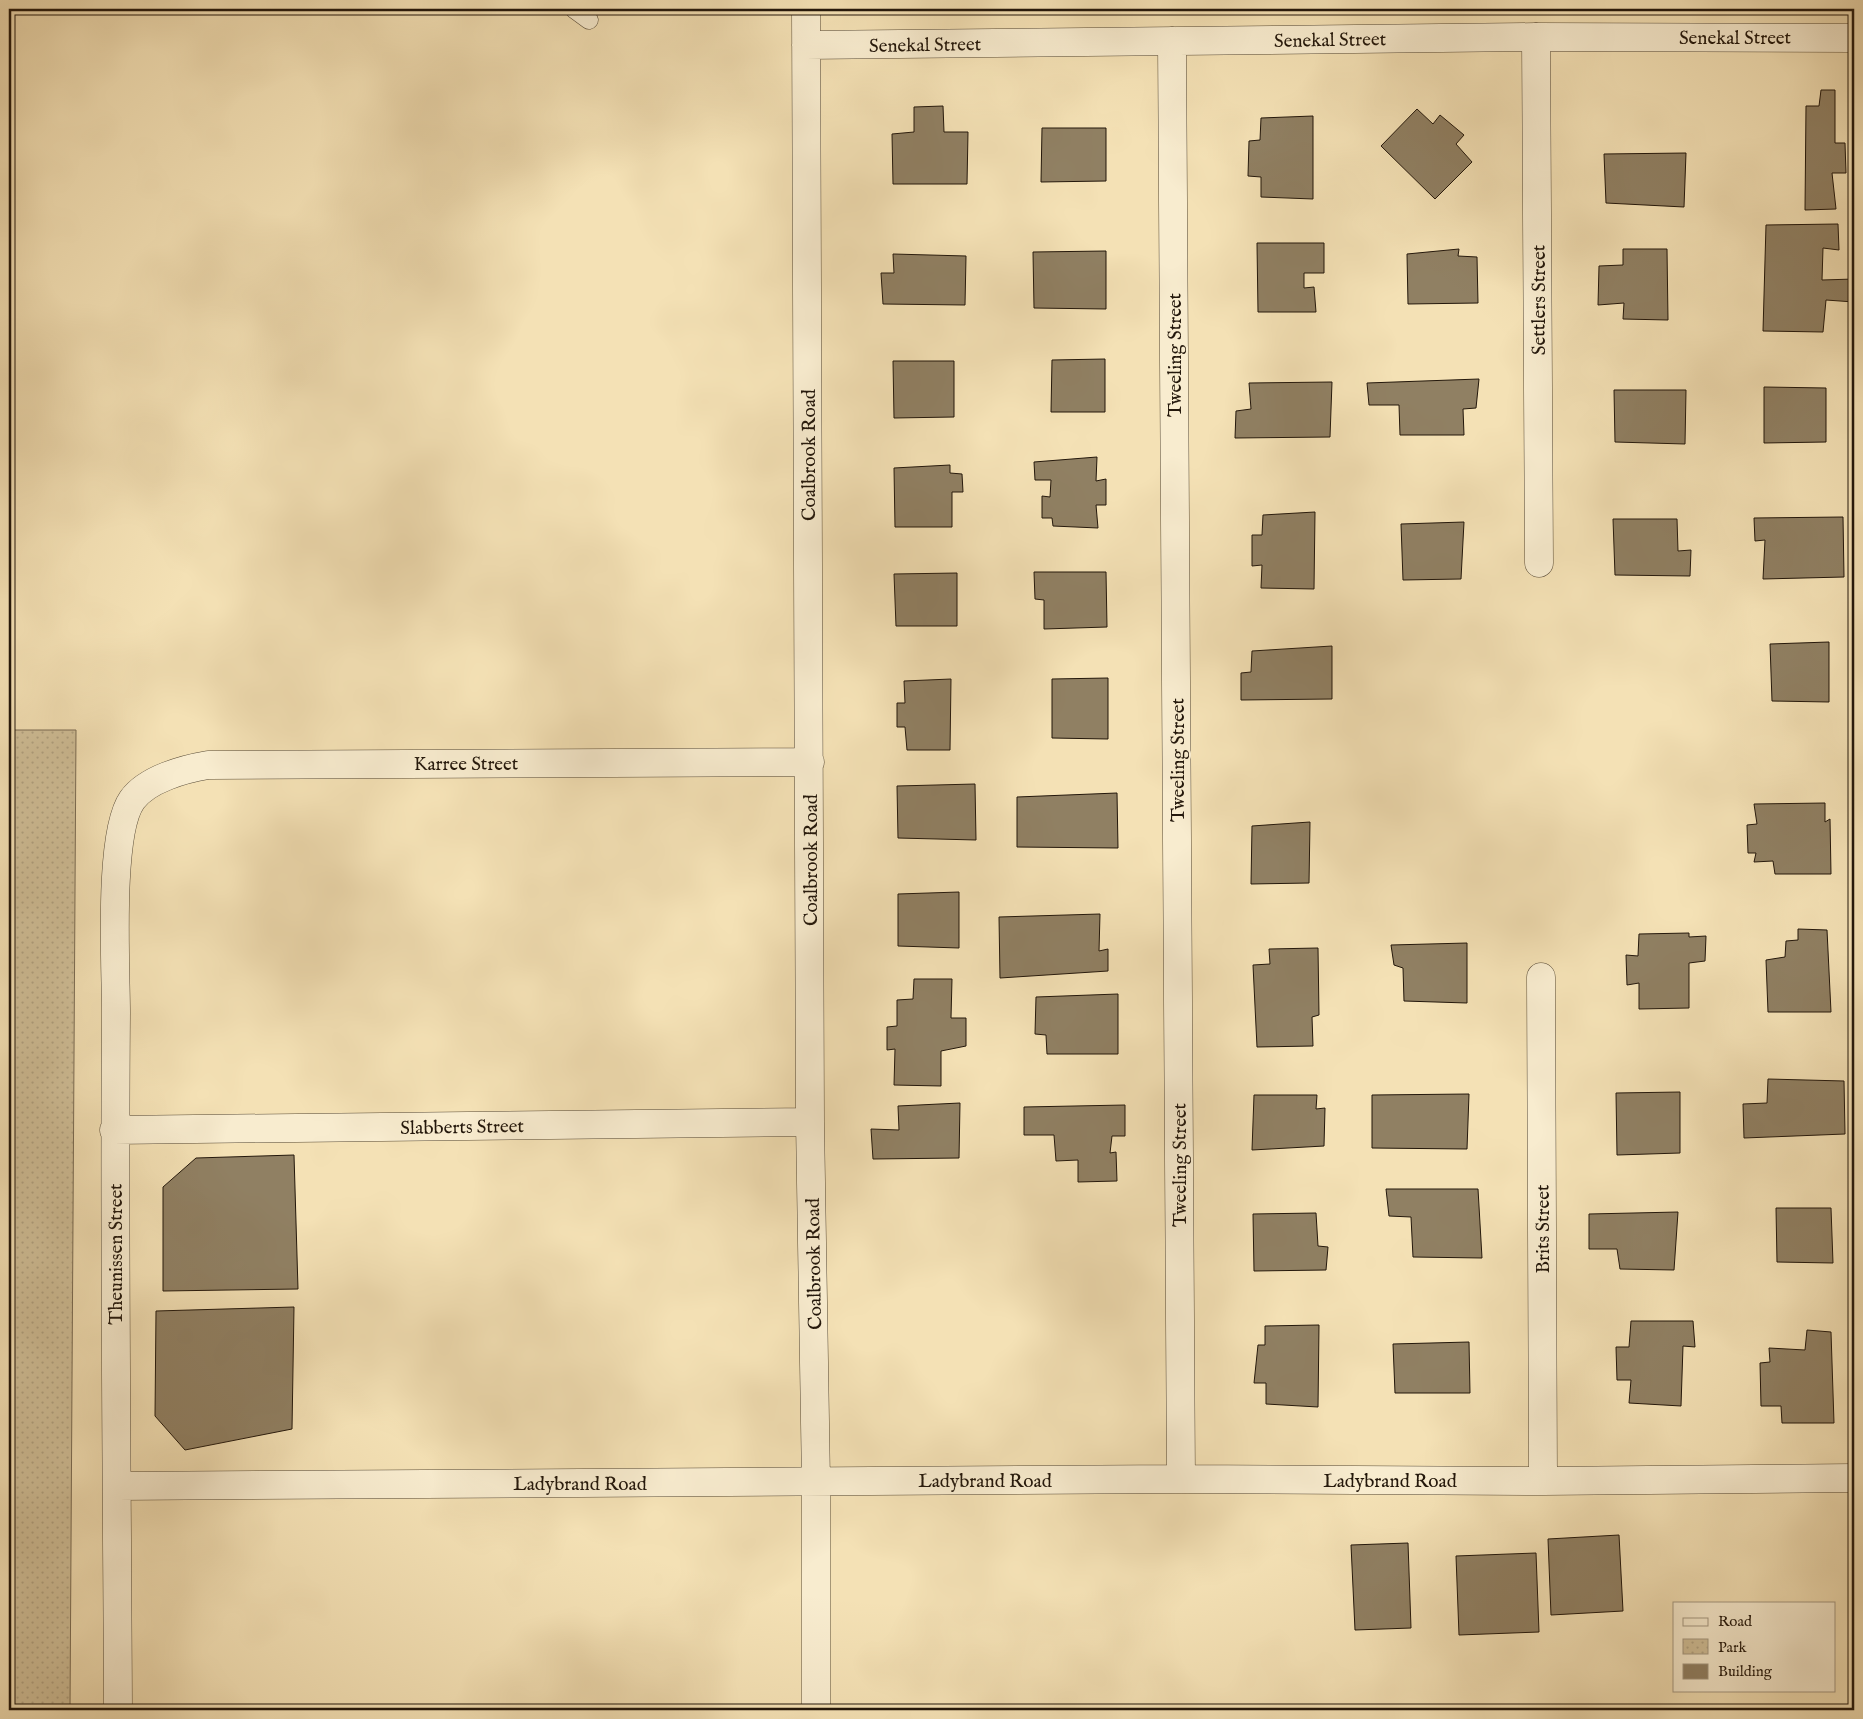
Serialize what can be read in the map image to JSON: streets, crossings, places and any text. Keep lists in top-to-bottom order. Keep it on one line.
{"streets":{"street":["Senekal Street","Settlers Street","Tweeling Street","Coalbrook Road","Karree Street","Slabberts Street","Brits Street","Theunissen Street","Ladybrand Road"]},"crossings":[["Senekal Street","Settlers Street"],["Senekal Street","Tweeling Street"],["Senekal Street","Coalbrook Road"],["Tweeling Street","Ladybrand Road"],["Coalbrook Road","Karree Street"],["Coalbrook Road","Slabberts Street"],["Coalbrook Road","Ladybrand Road"],["Karree Street","Theunissen Street"],["Slabberts Street","Theunissen Street"],["Brits Street","Ladybrand Road"],["Theunissen Street","Ladybrand Road"]],"legend":["Road","Park","Building"]}
